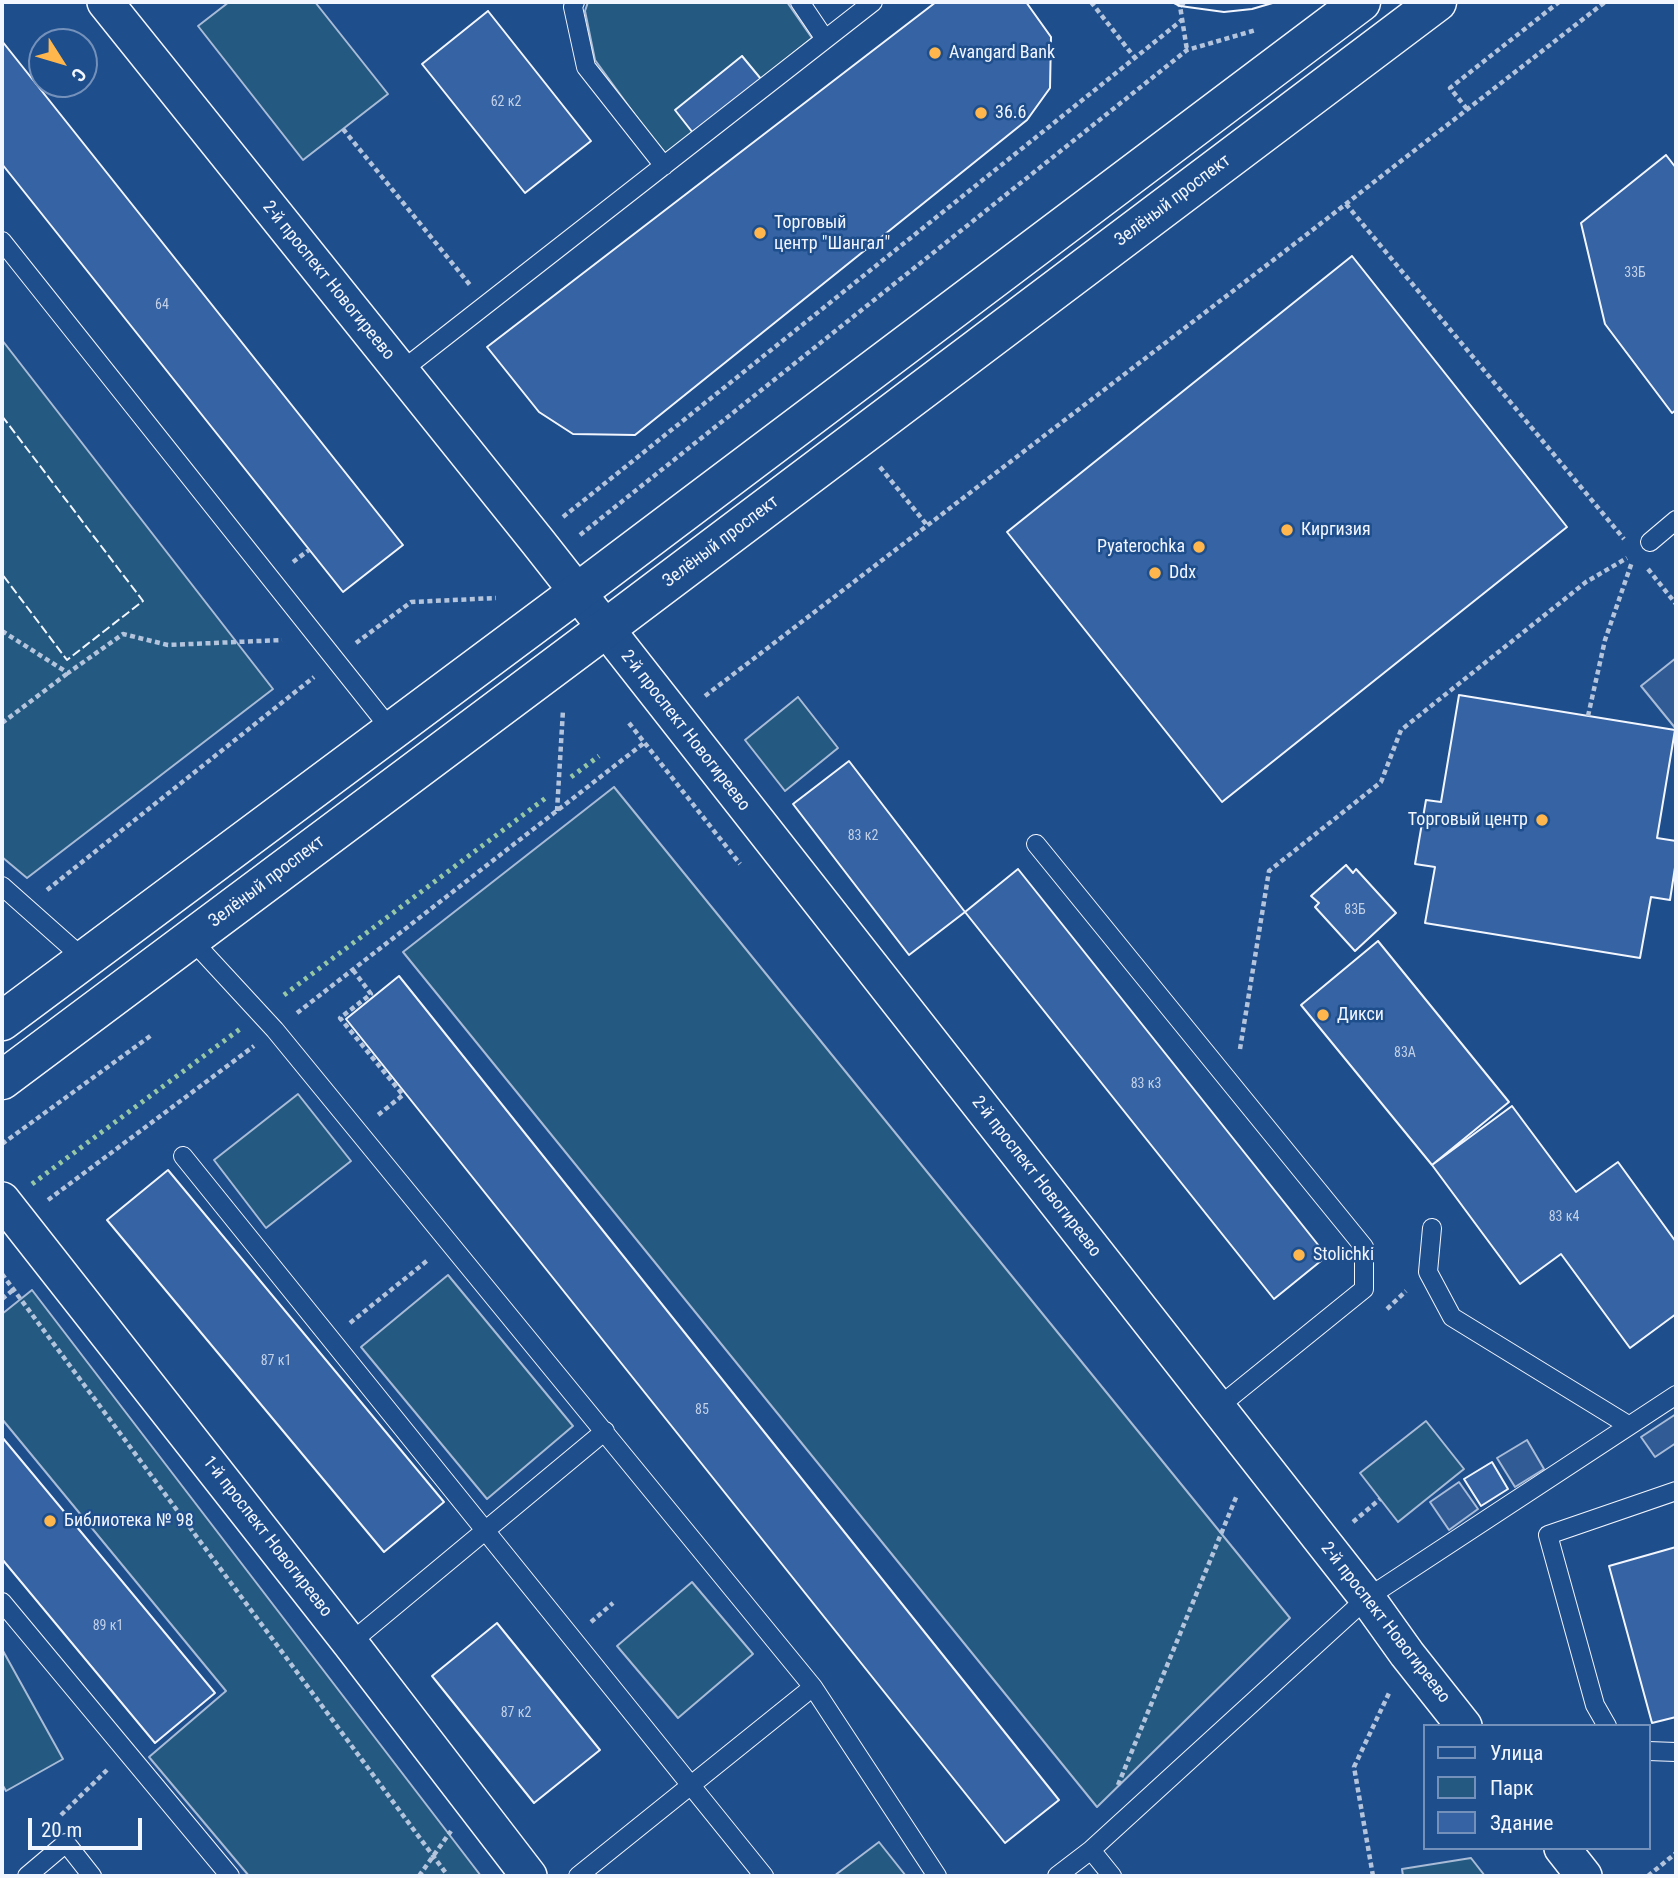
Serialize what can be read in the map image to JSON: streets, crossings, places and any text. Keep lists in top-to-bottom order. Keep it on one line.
{"streets":{"main road":["Зелёный проспект"],"street":["2-й проспект Новогиреево","1-й проспект Новогиреево"]},"crossings":[["Зелёный проспект","2-й проспект Новогиреево"]],"places":["Avangard Bank","36.6","Торговый центр \"Шангал\"","Киргизия","Pyaterochka","Ddx","Торговый центр","Дикси","Stolichki","Библиотека № 98"],"house_numbers":["62 к2","33Б","64","83 к2","83Б","83A","83 к3","83 к4","87 к1","85","89 к1","87 к2"],"legend":["Улица","Парк","Здание"],"scale_bar":"20 m","north":"bottom right"}
